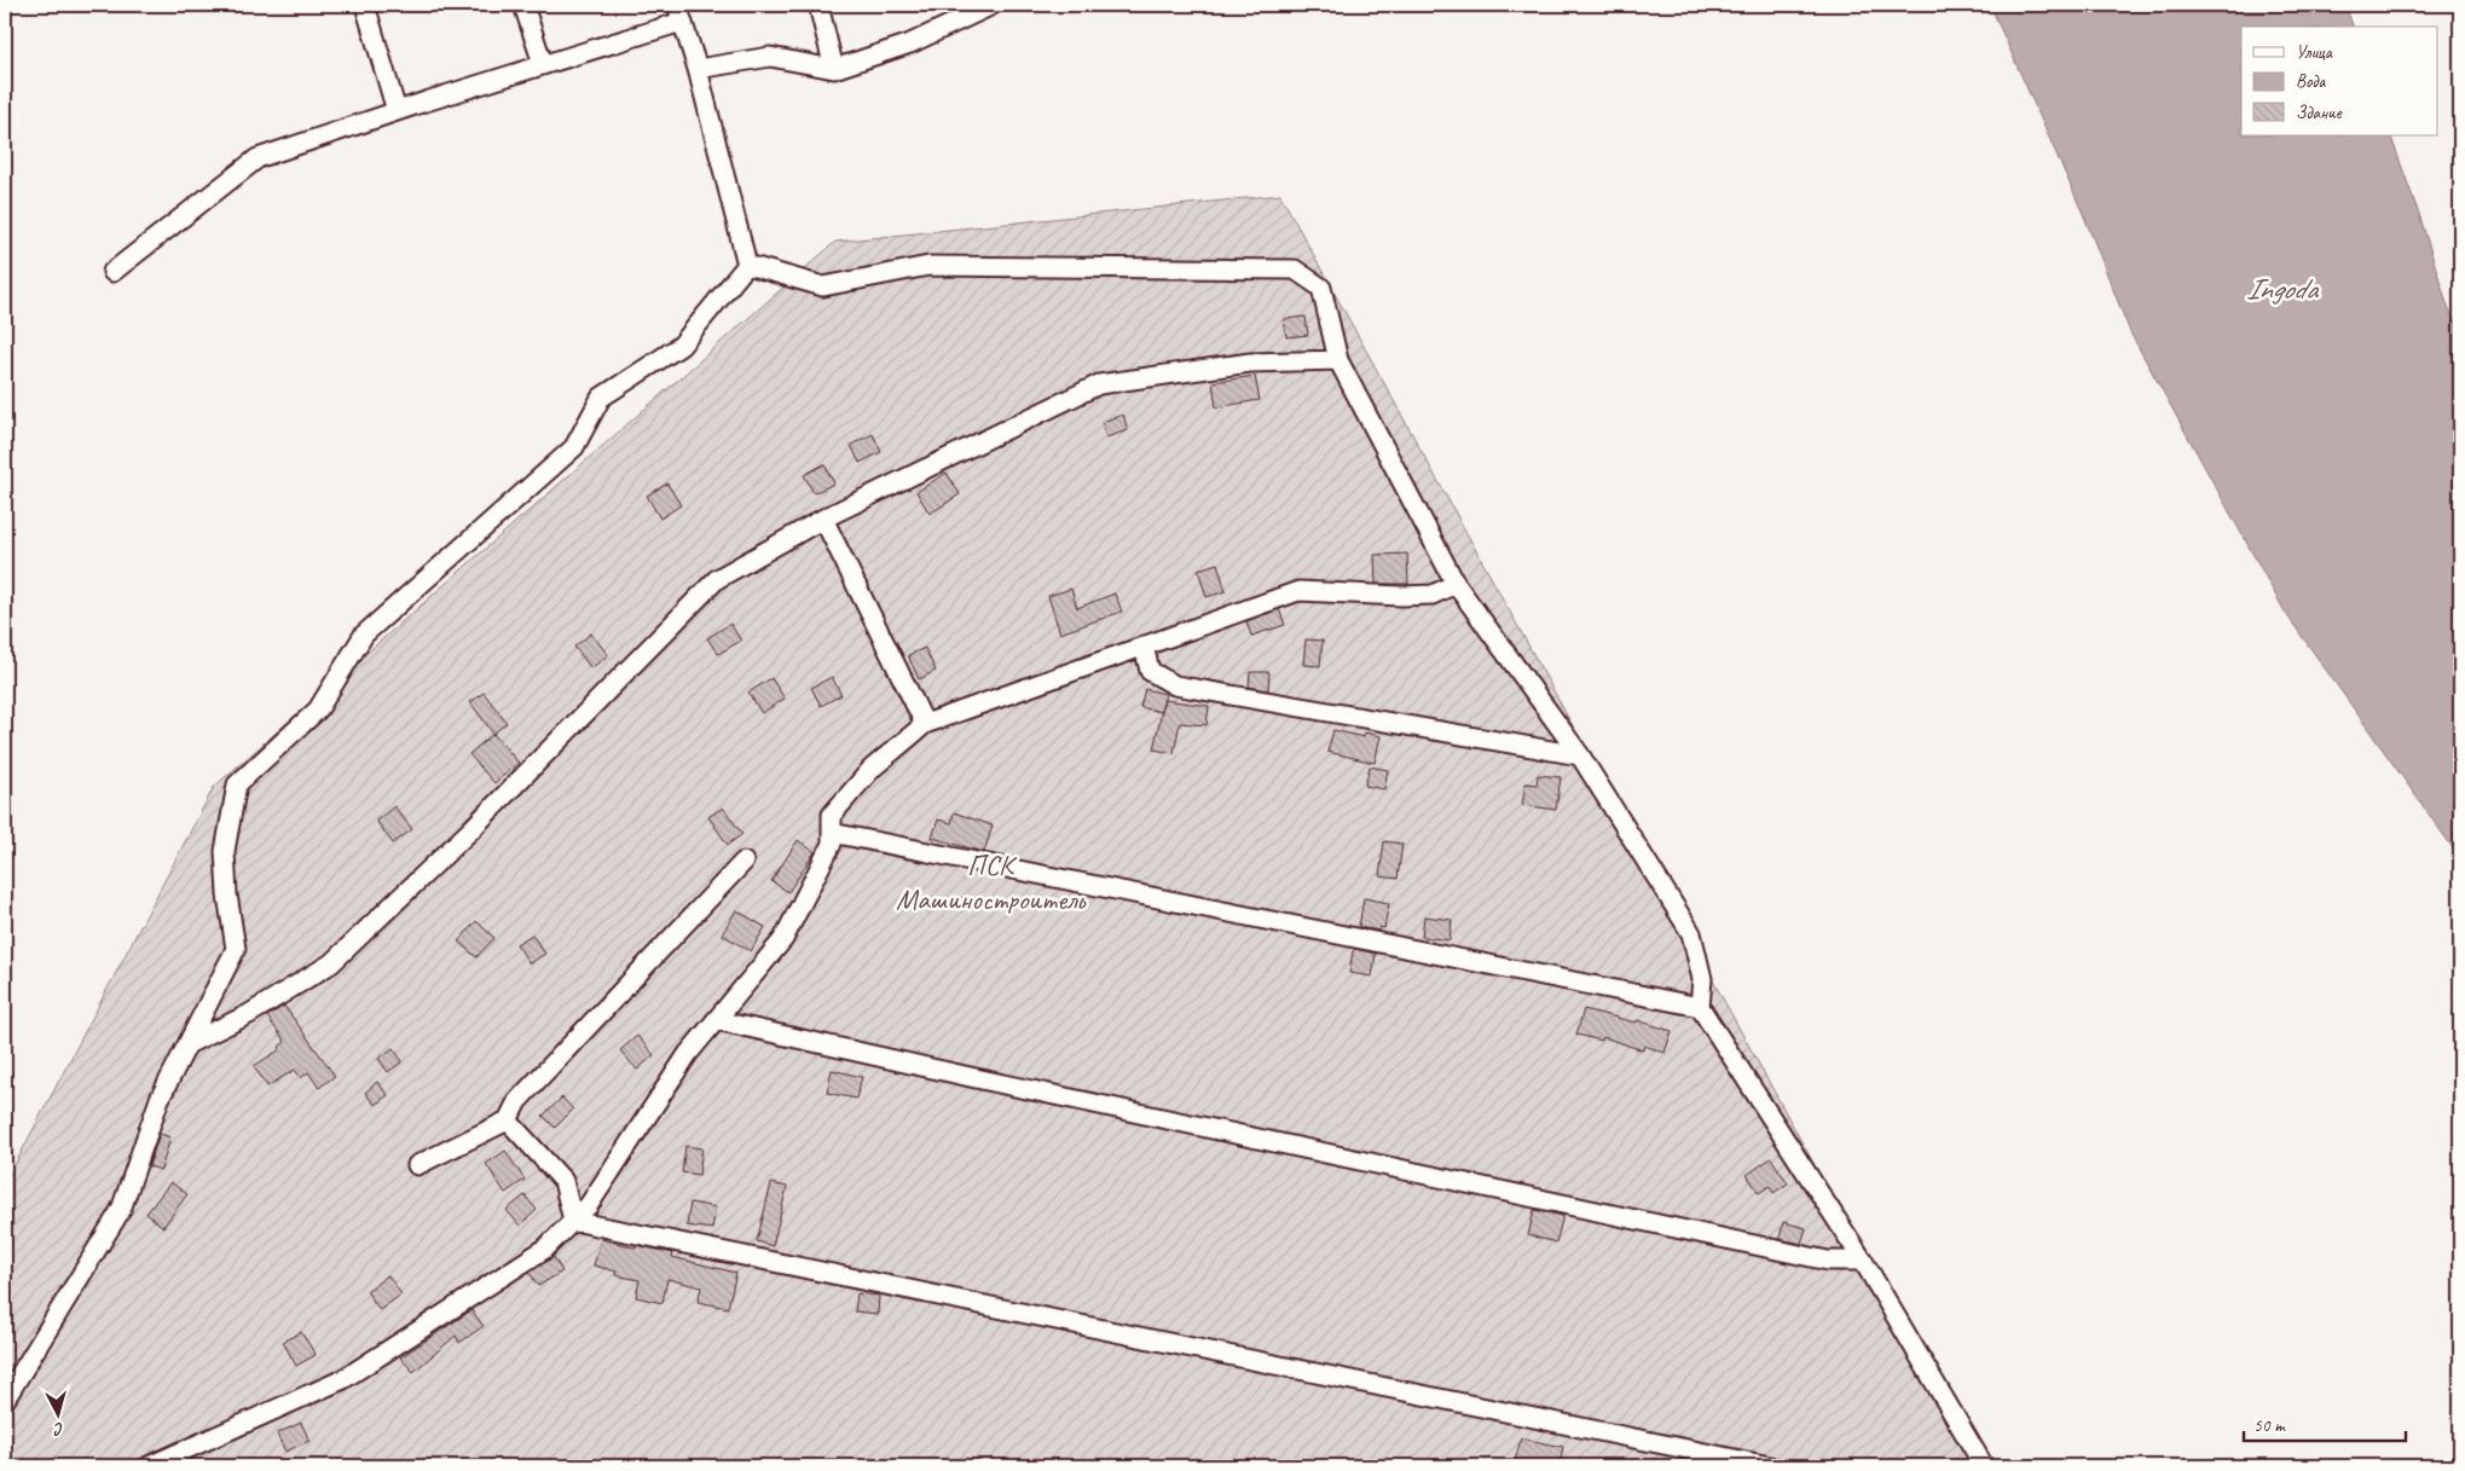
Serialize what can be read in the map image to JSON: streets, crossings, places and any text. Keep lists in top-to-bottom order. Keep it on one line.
{"water":["Ingoda"],"parks":["ПСК Машиностроитель"],"legend":["Улица","Вода","Здание"],"scale_bar":"50 m","north":"bottom"}
